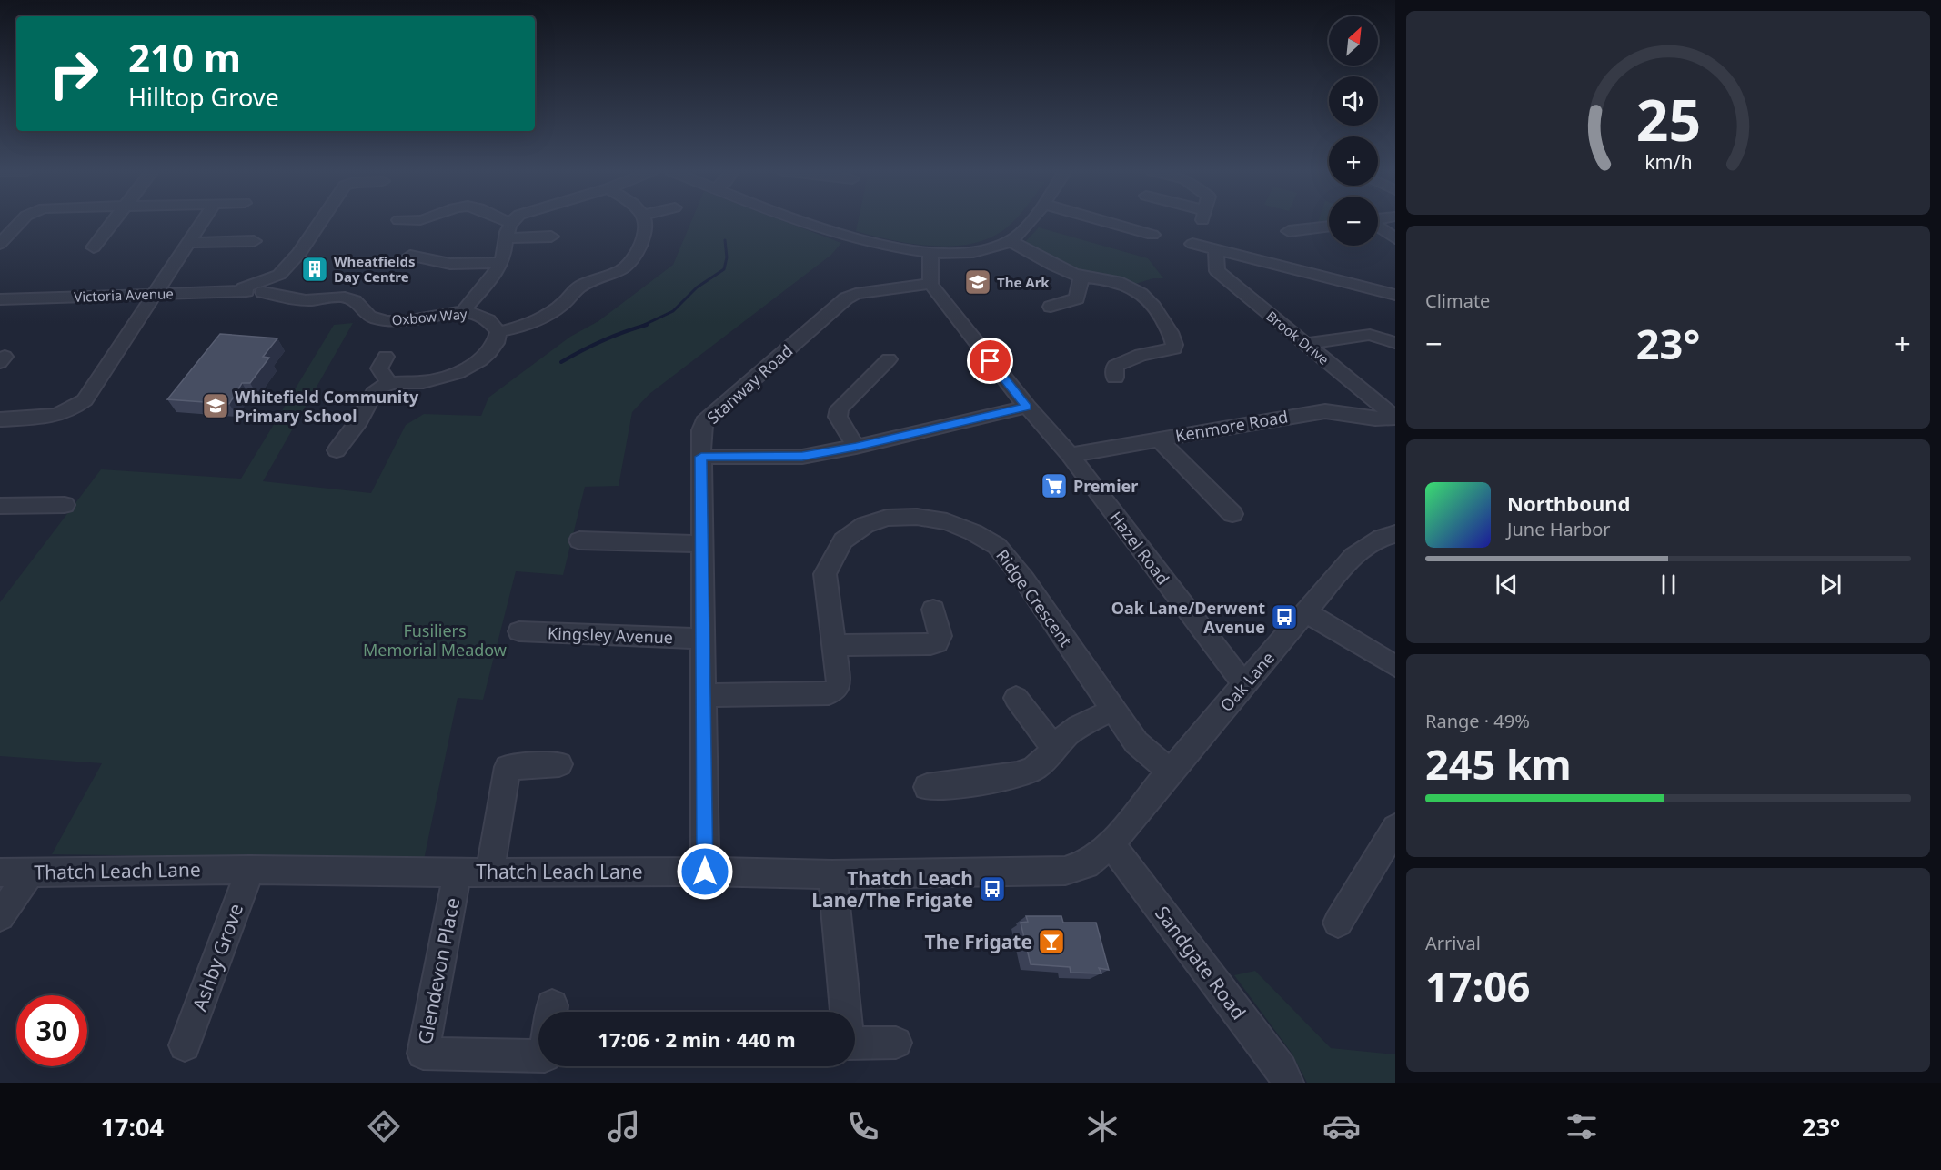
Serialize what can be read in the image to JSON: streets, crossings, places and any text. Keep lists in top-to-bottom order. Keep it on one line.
{"streets":{"street":["Victoria Avenue","Oxbow Way","Brook Drive","Stanway Road","Kenmore Road","Hazel Road","Ridge Crescent","Kingsley Avenue","Oak Lane","Thatch Leach Lane","Ashby Grove","Sandgate Road","Glendevon Place"]},"crossings":[["Brook Drive","Kenmore Road"],["Stanway Road","Hazel Road"],["Stanway Road","Ridge Crescent"],["Stanway Road","Kingsley Avenue"],["Stanway Road","Thatch Leach Lane"],["Kenmore Road","Hazel Road"],["Hazel Road","Oak Lane"],["Ridge Crescent","Oak Lane"],["Oak Lane","Thatch Leach Lane"],["Oak Lane","Sandgate Road"],["Thatch Leach Lane","Ashby Grove"],["Thatch Leach Lane","Sandgate Road"],["Thatch Leach Lane","Glendevon Place"]],"parks":["Fusiliers Memorial Meadow"],"places":{"building":["Wheatfields Day Centre"],"school or university":["The Ark","Whitefield Community Primary School"],"supermarket":["Premier"],"bus stop":["Oak Lane/Derwent Avenue","Thatch Leach Lane/The Frigate"],"bar":["The Frigate"]},"north":"top right","page":{"map_buttons":["+","−"],"turn":["210 m","Hilltop Grove"],"tile":["Climate",["Range · 49%","245 km"],["Arrival","17:06"]],"heat":["−","23°","+"],"song":["Northbound","June Harbor"],"limit":"30","trip":"17:06 · 2 min · 440 m","tabs":["17:04","23°"],"gauge":["25","km/h"]}}
